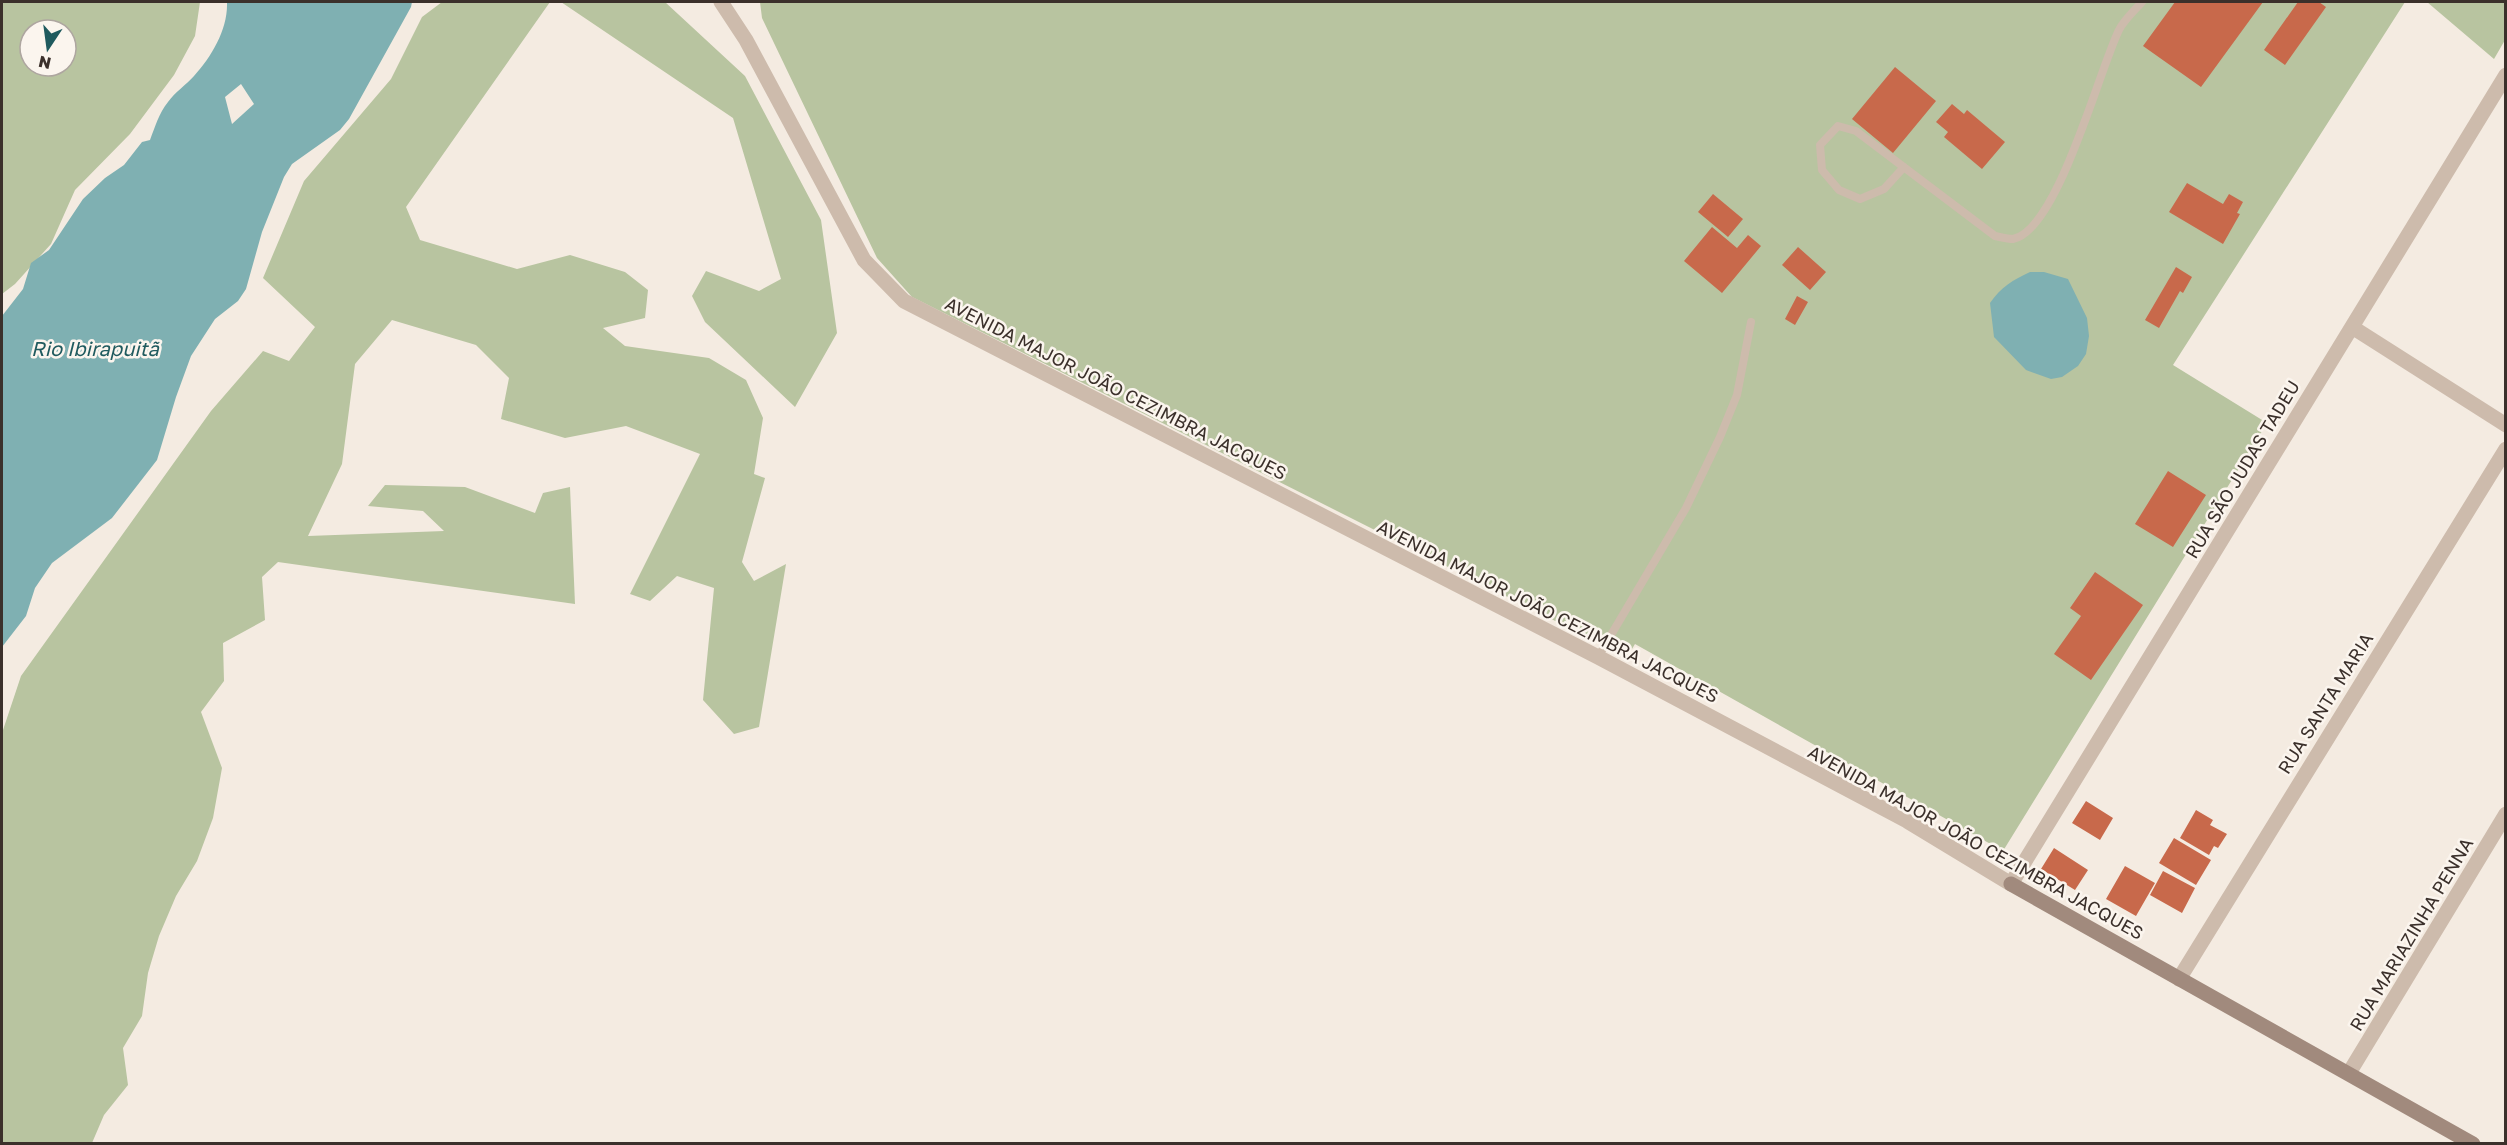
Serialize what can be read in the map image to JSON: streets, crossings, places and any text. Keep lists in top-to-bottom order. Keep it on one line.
{"streets":{"street":["AVENIDA MAJOR JOÃO CEZIMBRA JACQUES","RUA SÃO JUDAS TADEU","RUA SANTA MARIA","RUA MARIAZINHA PENNA"]},"crossings":[["AVENIDA MAJOR JOÃO CEZIMBRA JACQUES","RUA SÃO JUDAS TADEU"],["AVENIDA MAJOR JOÃO CEZIMBRA JACQUES","RUA SANTA MARIA"],["AVENIDA MAJOR JOÃO CEZIMBRA JACQUES","RUA MARIAZINHA PENNA"]],"water":["Rio Ibirapuitã"],"north":"bottom"}
